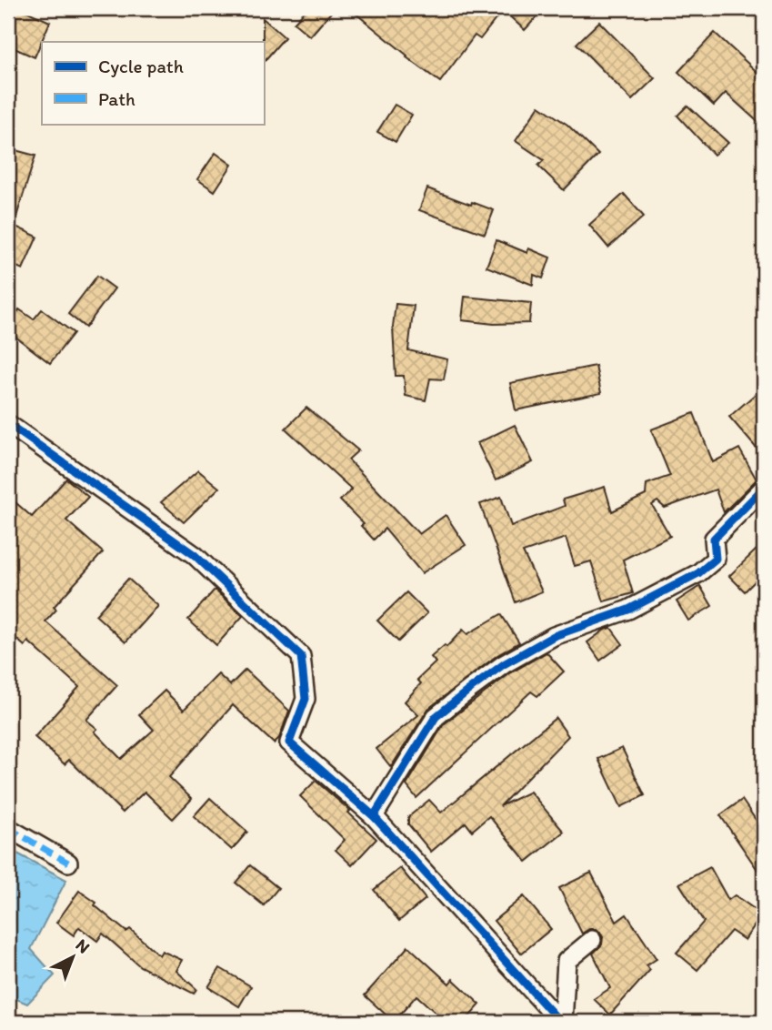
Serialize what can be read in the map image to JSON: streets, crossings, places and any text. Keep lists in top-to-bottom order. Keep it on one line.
{"legend":["Cycle path","Path"],"north":"top right"}
